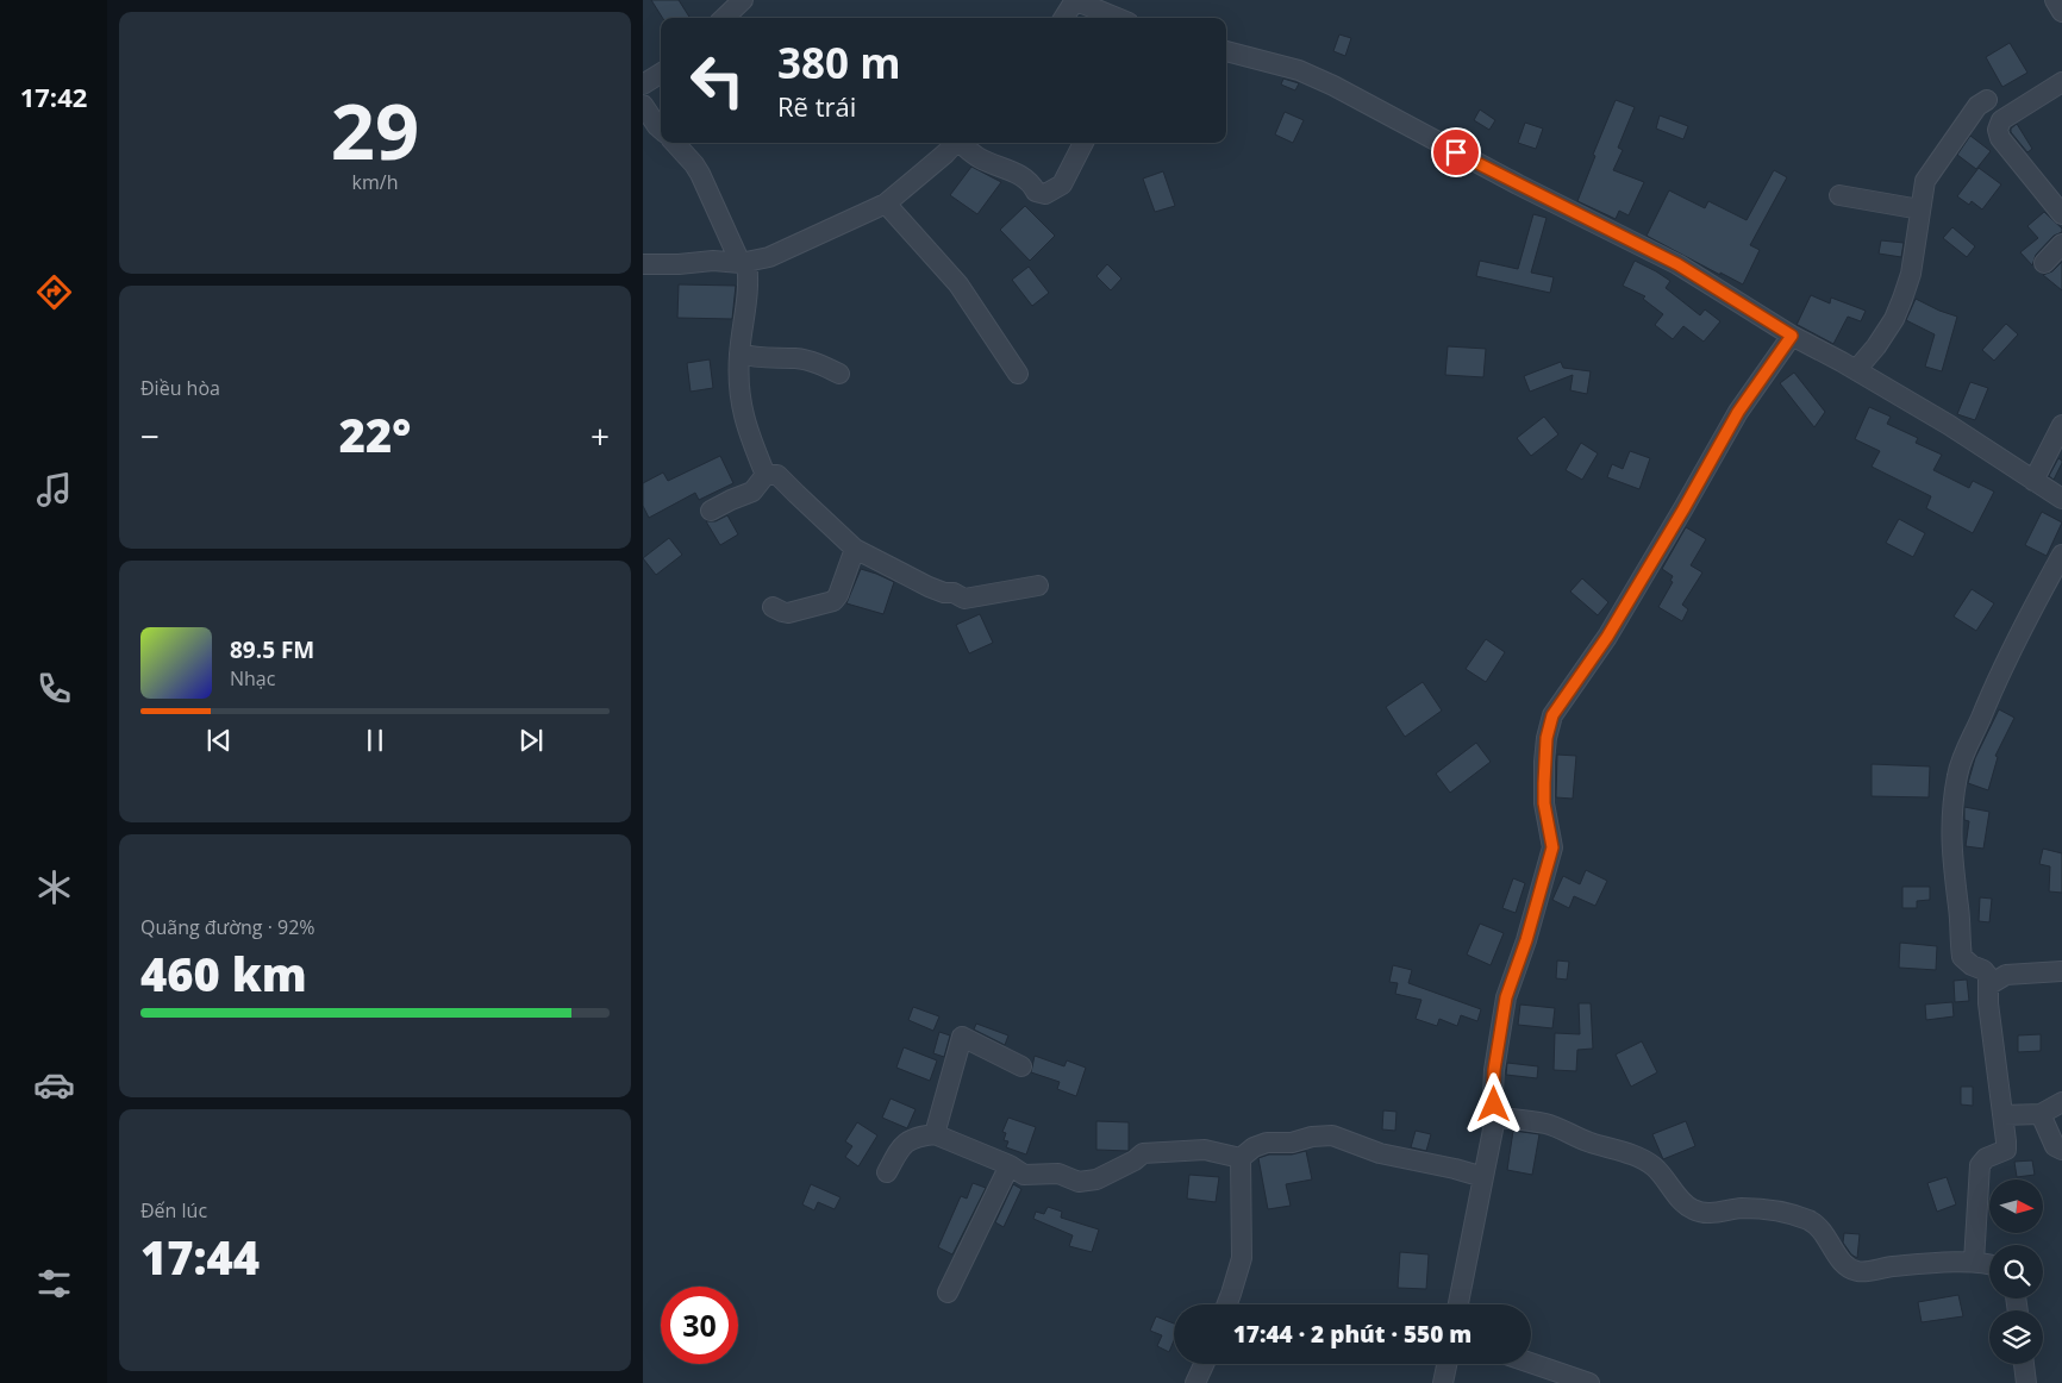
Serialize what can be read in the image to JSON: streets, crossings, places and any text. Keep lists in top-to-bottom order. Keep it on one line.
{"north":"right","page":{"tabs":"17:42","tile":[["29","km/h"],"Điều hòa",["Quãng đường · 92%","460 km"],["Đến lúc","17:44"]],"turn":["380 m","Rẽ trái"],"heat":["−","22°","+"],"song":["89.5 FM","Nhạc"],"limit":"30","trip":"17:44 · 2 phút · 550 m"}}
